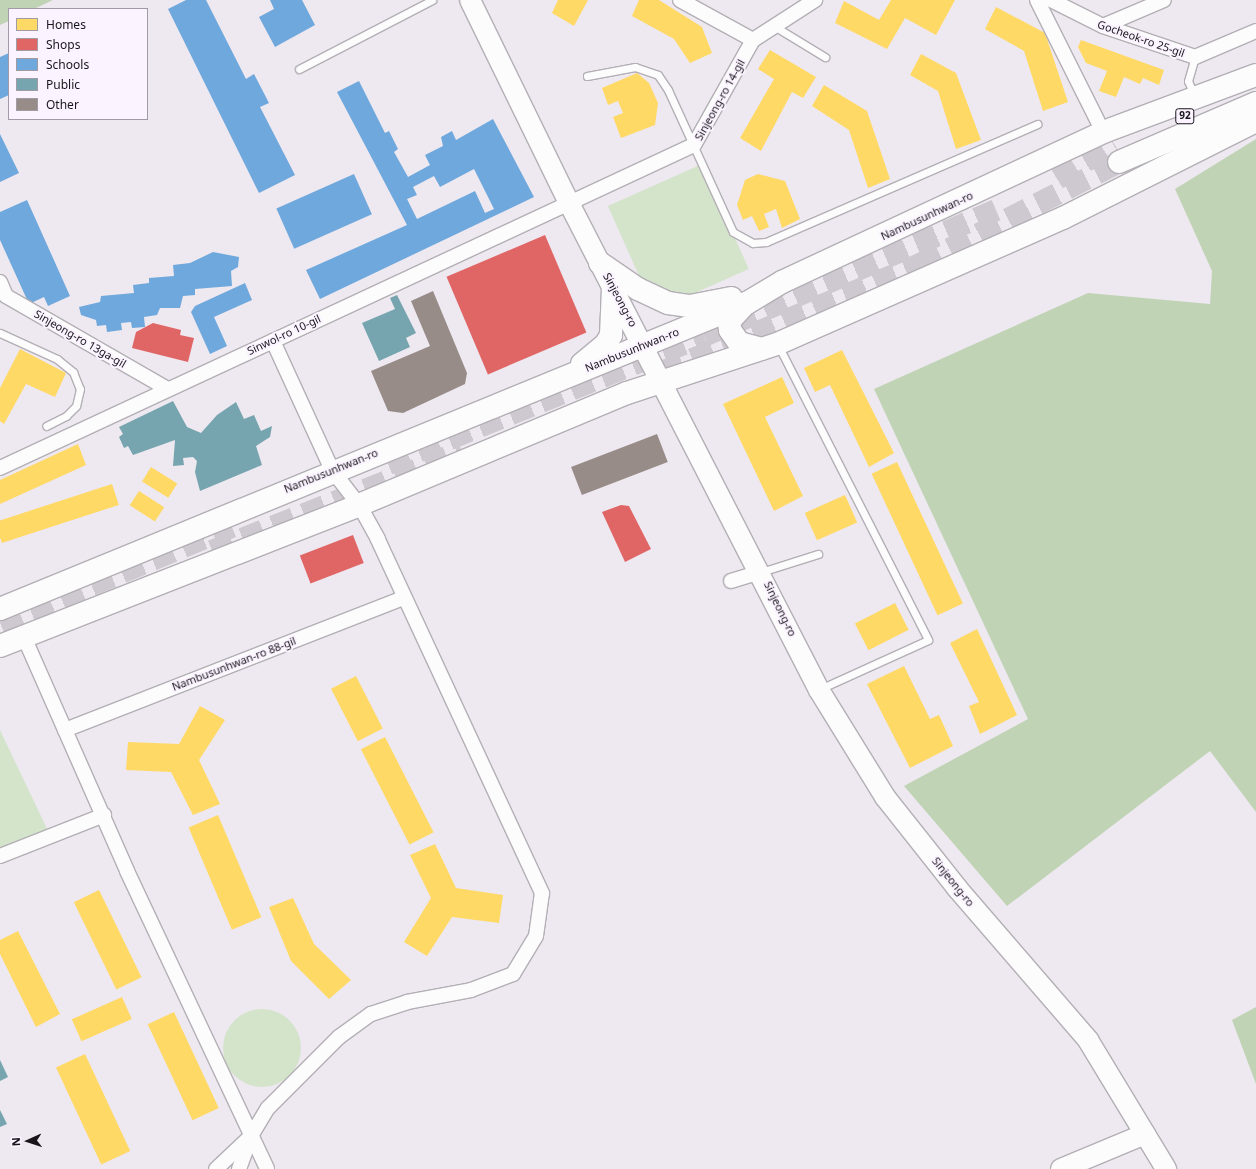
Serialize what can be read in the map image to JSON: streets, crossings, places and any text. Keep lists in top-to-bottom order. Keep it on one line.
{"streets":{"main road":["92","Nambusunhwan-ro","Sinjeong-ro"],"street":["Gocheok-ro 25-gil","Sinjeong-ro 14-gil","Sinwol-ro 10-gil","Sinjeong-ro 13ga-gil","Nambusunhwan-ro 88-gil"]},"crossings":[["Sinjeong-ro 14-gil","Sinjeong-ro"],["Sinjeong-ro 14-gil","Sinwol-ro 10-gil"],["Nambusunhwan-ro","Sinjeong-ro"],["Sinjeong-ro","Sinwol-ro 10-gil"],["Sinwol-ro 10-gil","Sinjeong-ro 13ga-gil"]],"legend":["Homes","Shops","Schools","Public","Other"],"north":"left"}
